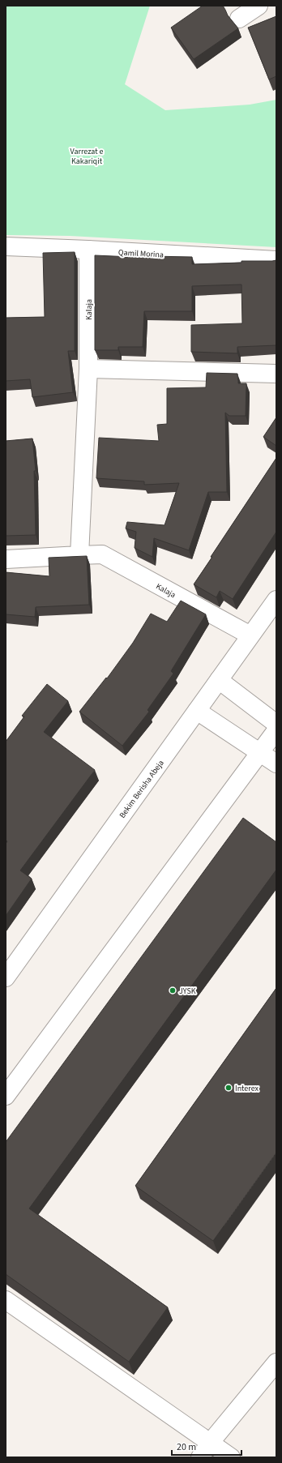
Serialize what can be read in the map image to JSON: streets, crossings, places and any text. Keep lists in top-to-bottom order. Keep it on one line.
{"streets":{"street":["Qamil Morina","Kalaja","Bekim Berisha Abeja"]},"crossings":[["Qamil Morina","Kalaja"],["Kalaja","Bekim Berisha Abeja"]],"parks":["Varrezat e Kakariqit"],"places":["JYSK","Interex"],"scale_bar":"20 m"}
